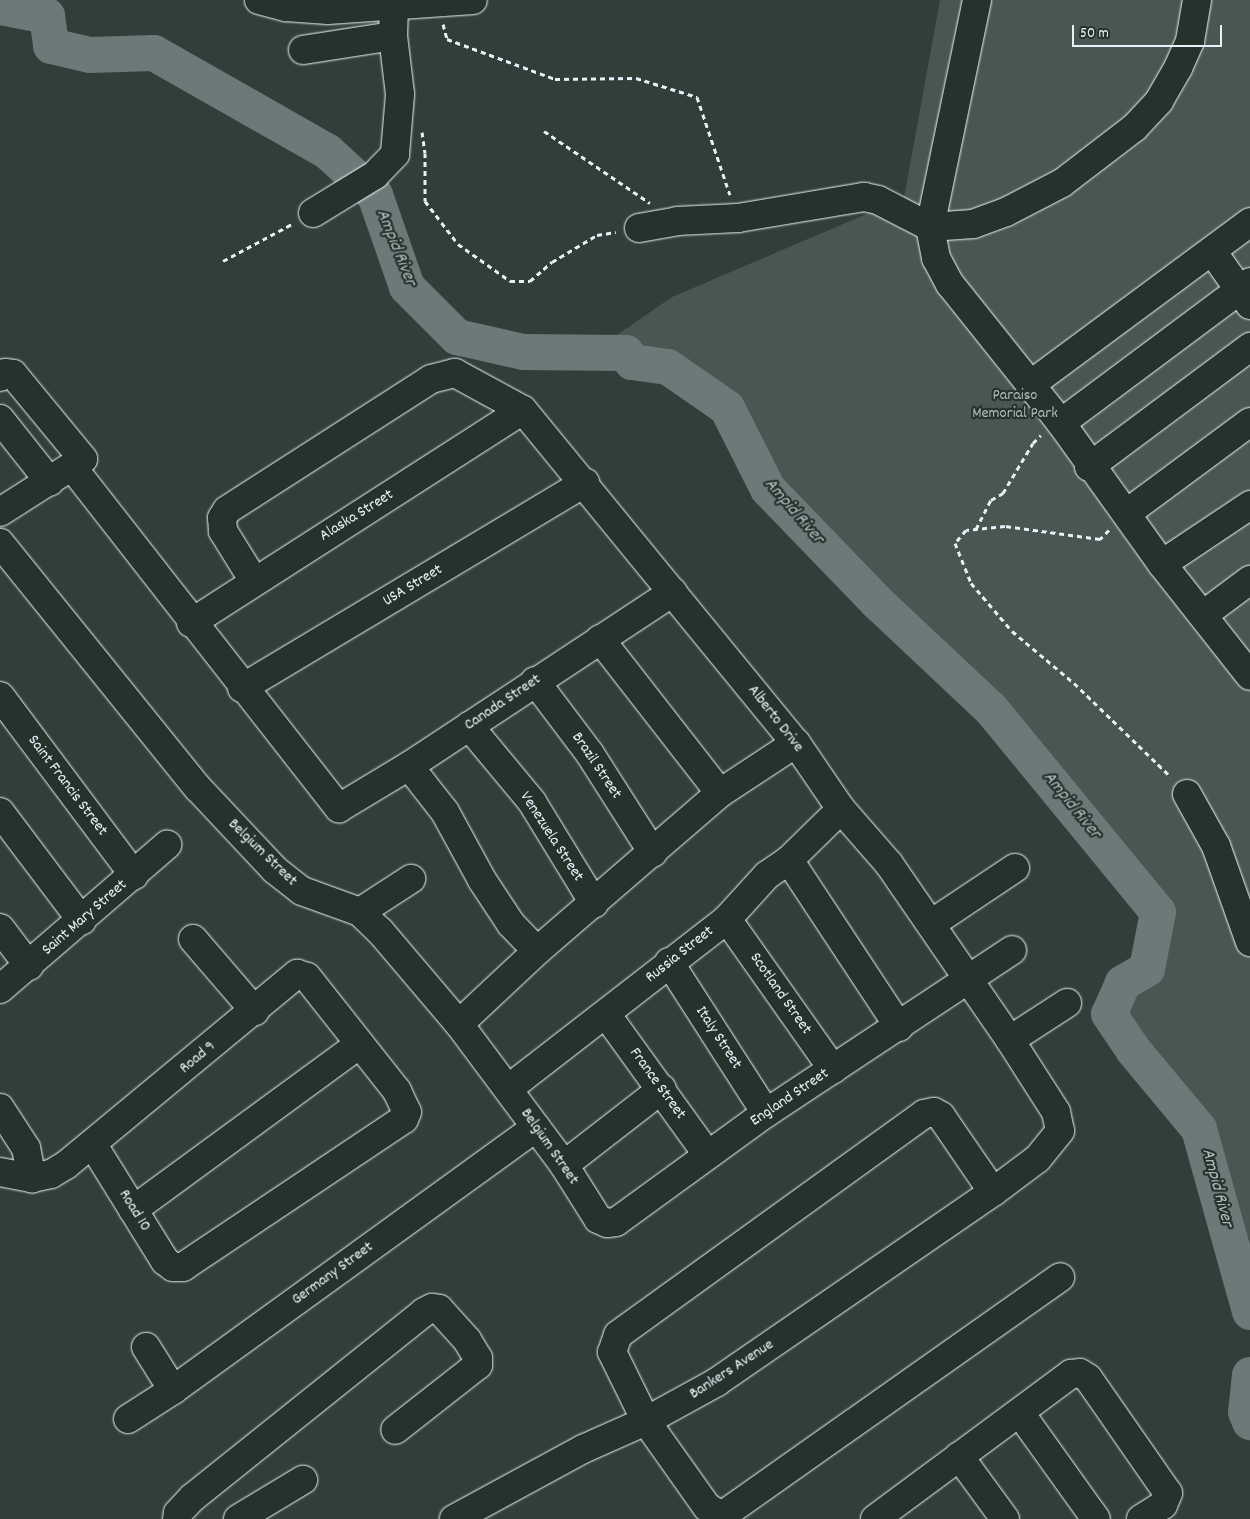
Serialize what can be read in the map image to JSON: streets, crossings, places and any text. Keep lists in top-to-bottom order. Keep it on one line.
{"streets":{"street":["Alaska Street","USA Street","Canada Street","Alberto Drive","Brazil Street","Saint Francis Street","Venezuela Street","Belgium Street","Saint Mary Street","Russia Street","Scotland Street","Italy Street","Road 9","France Street","England Street","Road 10","Germany Street","Bankers Avenue"]},"crossings":[["Alaska Street","Alberto Drive"],["USA Street","Canada Street"],["USA Street","Alberto Drive"],["Canada Street","Alberto Drive"],["Canada Street","Brazil Street"],["Canada Street","Venezuela Street"],["Alberto Drive","Russia Street"],["Alberto Drive","England Street"],["Alberto Drive","Bankers Avenue"],["Saint Francis Street","Saint Mary Street"],["Belgium Street","Russia Street"],["Belgium Street","England Street"],["Belgium Street","Germany Street"],["Russia Street","Scotland Street"],["Russia Street","Italy Street"],["Russia Street","France Street"],["Scotland Street","England Street"],["Italy Street","England Street"],["Road 9","Road 10"],["France Street","England Street"]],"water":["Ampid River"],"parks":["Paraiso Memorial Park"],"scale_bar":"50 m"}
